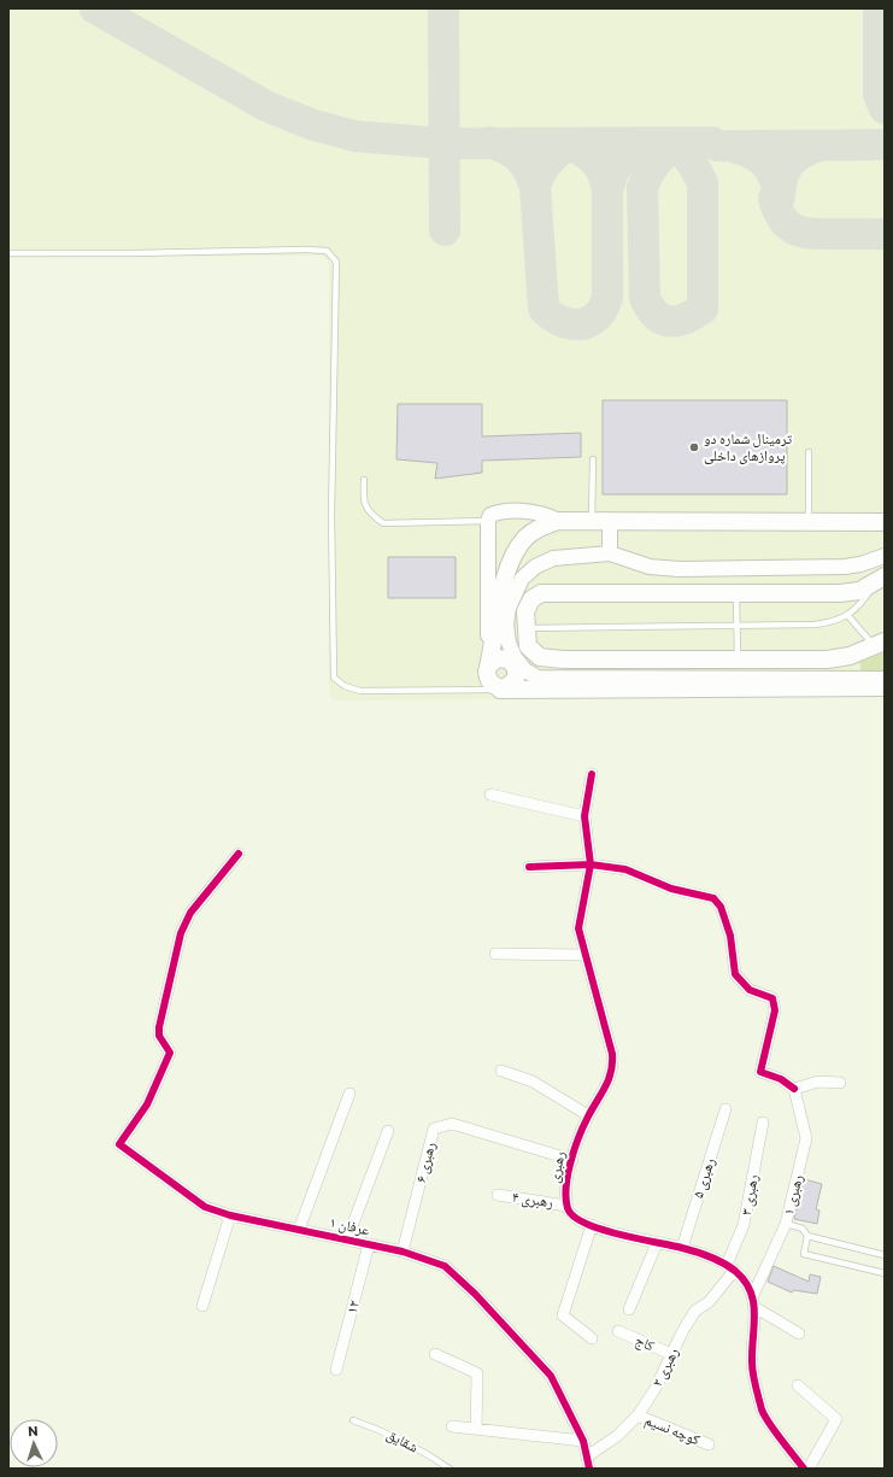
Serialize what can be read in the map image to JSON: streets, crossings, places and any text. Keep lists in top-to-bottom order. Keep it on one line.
{"streets":{"street":["رهبری ۶","رهبری","رهبری ۵","رهبری ۳","رهبری ۱","رهبری ۴","عرفان ۱","۱۲","کاج","رهبری ۲","کوچه نسیم"],"lane":["شقایق"]},"crossings":[["رهبری ۶","رهبری"],["رهبری ۶","عرفان ۱"],["رهبری","رهبری ۵"],["رهبری","رهبری ۳"],["رهبری","رهبری ۱"],["رهبری","رهبری ۴"],["رهبری","رهبری ۲"],["رهبری ۳","رهبری ۲"],["عرفان ۱","۱۲"],["عرفان ۱","رهبری ۲"],["کاج","رهبری ۲"],["رهبری ۲","کوچه نسیم"]],"places":["ترمینال شماره دو پروازهای داخلی"],"north":"top"}
